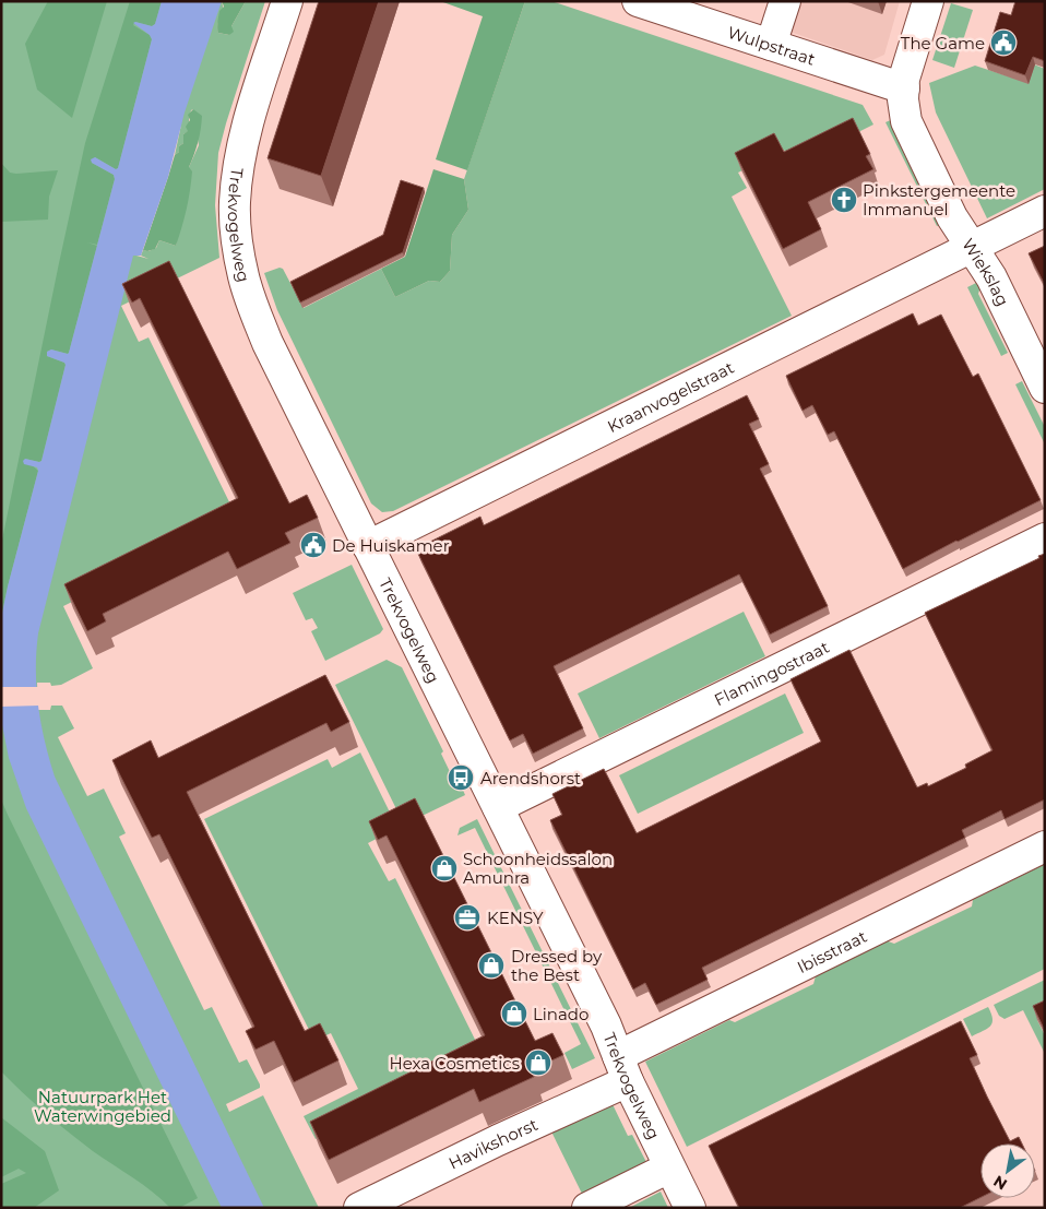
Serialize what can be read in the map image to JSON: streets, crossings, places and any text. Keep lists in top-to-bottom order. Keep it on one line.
{"streets":{"street":["Wulpstraat","Trekvogelweg","Wiekslag","Kraanvogelstraat","Flamingostraat","Ibisstraat","Havikshorst"]},"crossings":[["Wulpstraat","Wiekslag"],["Trekvogelweg","Kraanvogelstraat"],["Trekvogelweg","Flamingostraat"],["Trekvogelweg","Ibisstraat"],["Trekvogelweg","Havikshorst"],["Wiekslag","Kraanvogelstraat"],["Ibisstraat","Havikshorst"]],"parks":["Natuurpark Het Waterwingebied"],"places":{"public building":["The Game","De Huiskamer"],"church":["Pinkstergemeente Immanuel"],"bus stop":["Arendshorst"],"shop":["Schoonheidssalon Amunra","Dressed by the Best","Linado","Hexa Cosmetics"],"office":["KENSY"]},"north":"bottom left"}
